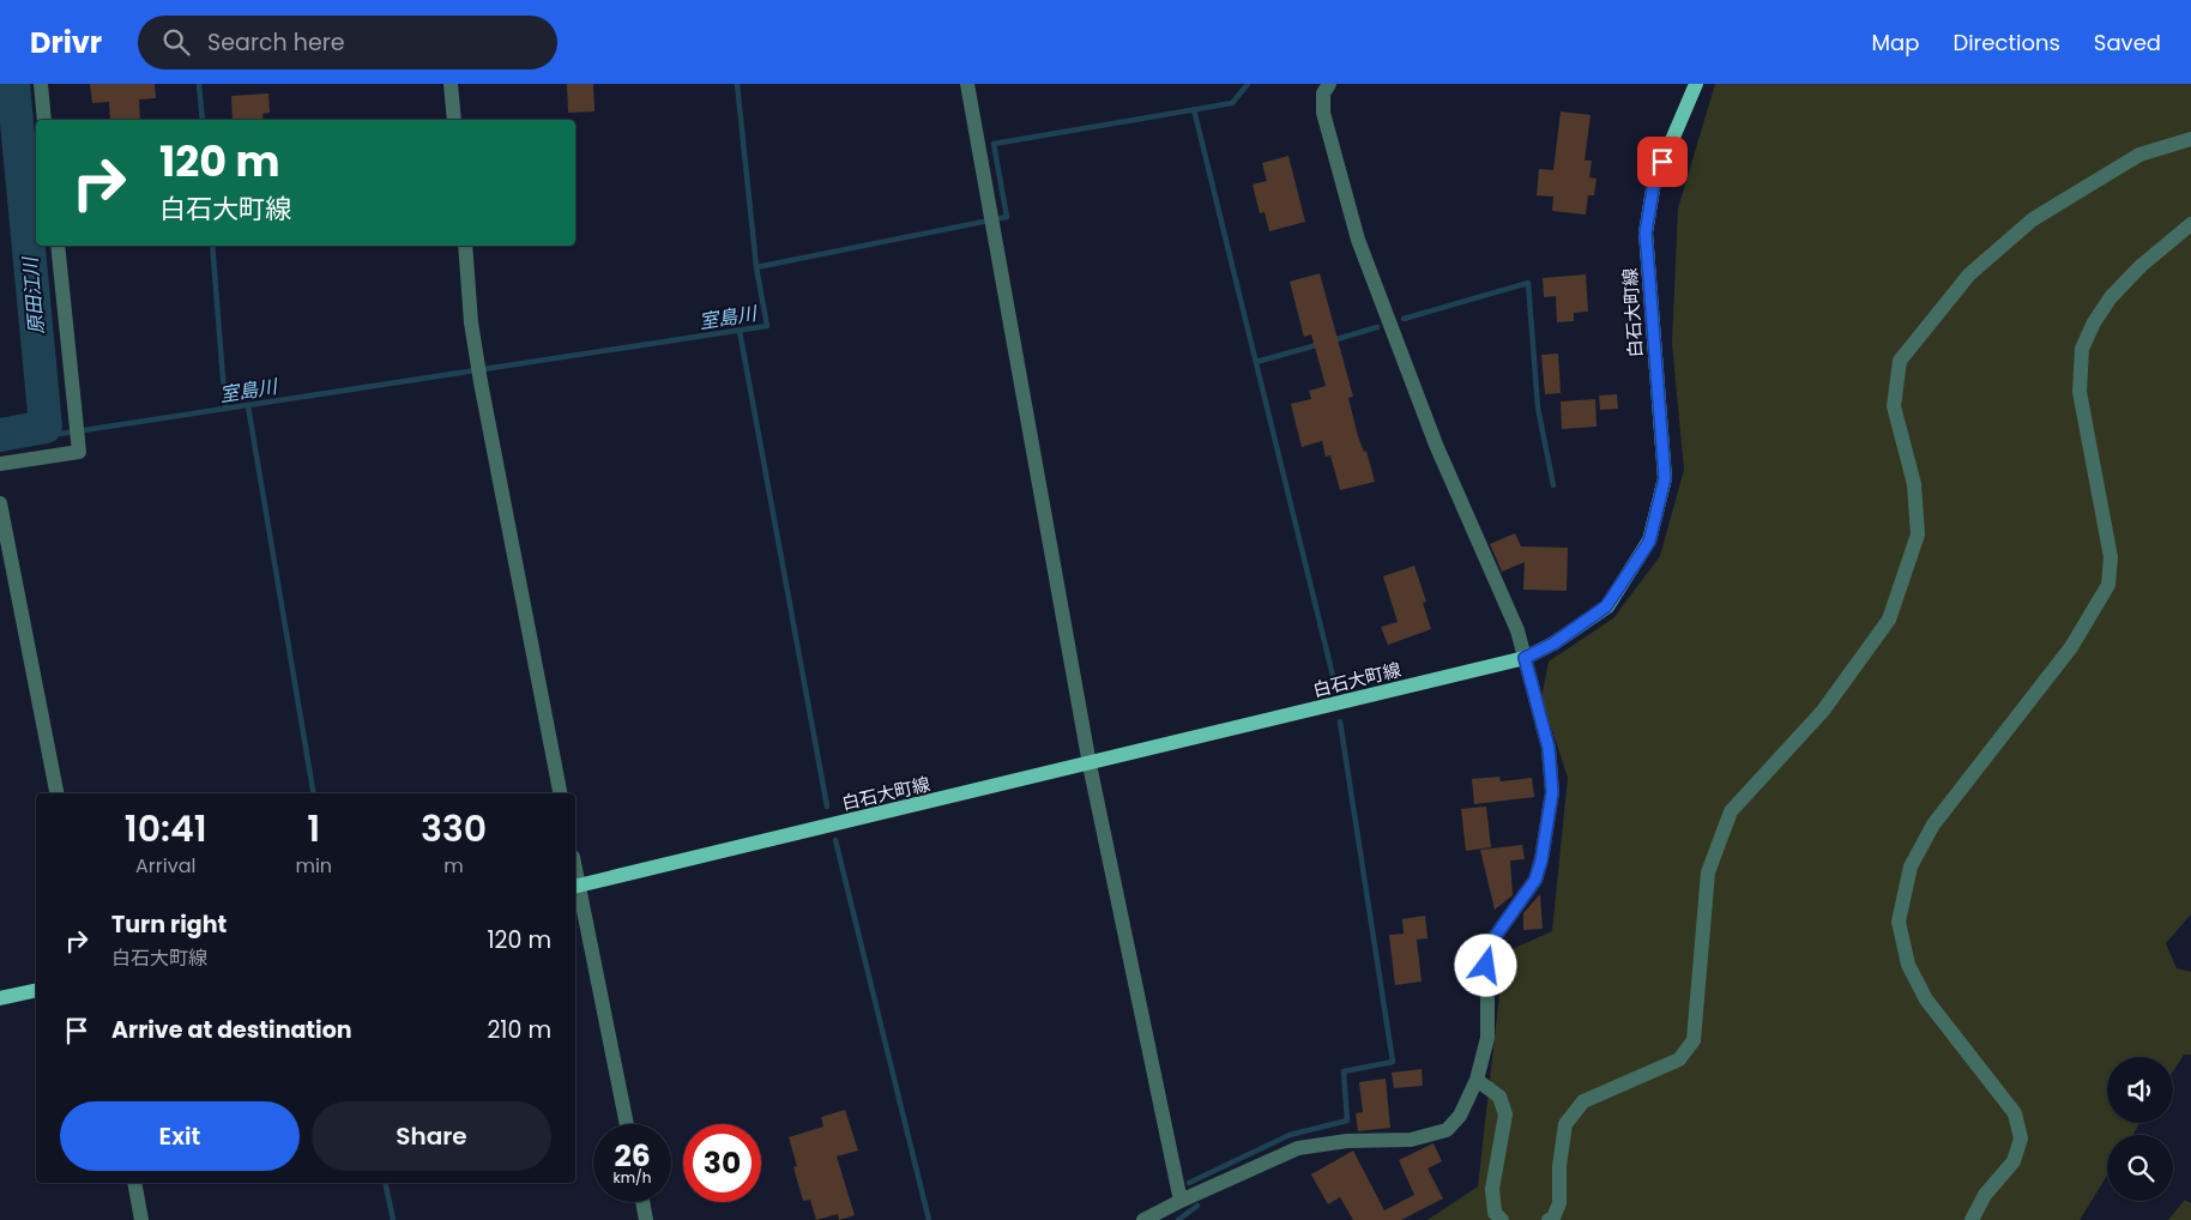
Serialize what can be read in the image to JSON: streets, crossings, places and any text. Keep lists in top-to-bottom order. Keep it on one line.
{"streets":{"main road":["白石大町線"]},"water":["原田江川","室島川"],"page":{"header":"Drivr","search":"Search here","nav":["Map","Directions","Saved"],"turn":["120 m","白石大町線"],"eta":["10:41","Arrival","1","min","330","m"],"list":[{"name":"Turn right","note":"白石大町線","value":"120 m"},{"name":"Arrive at destination","value":"210 m"}],"buttons":["Exit","Share"],"speed":"26 km/h","limit":"30"}}
